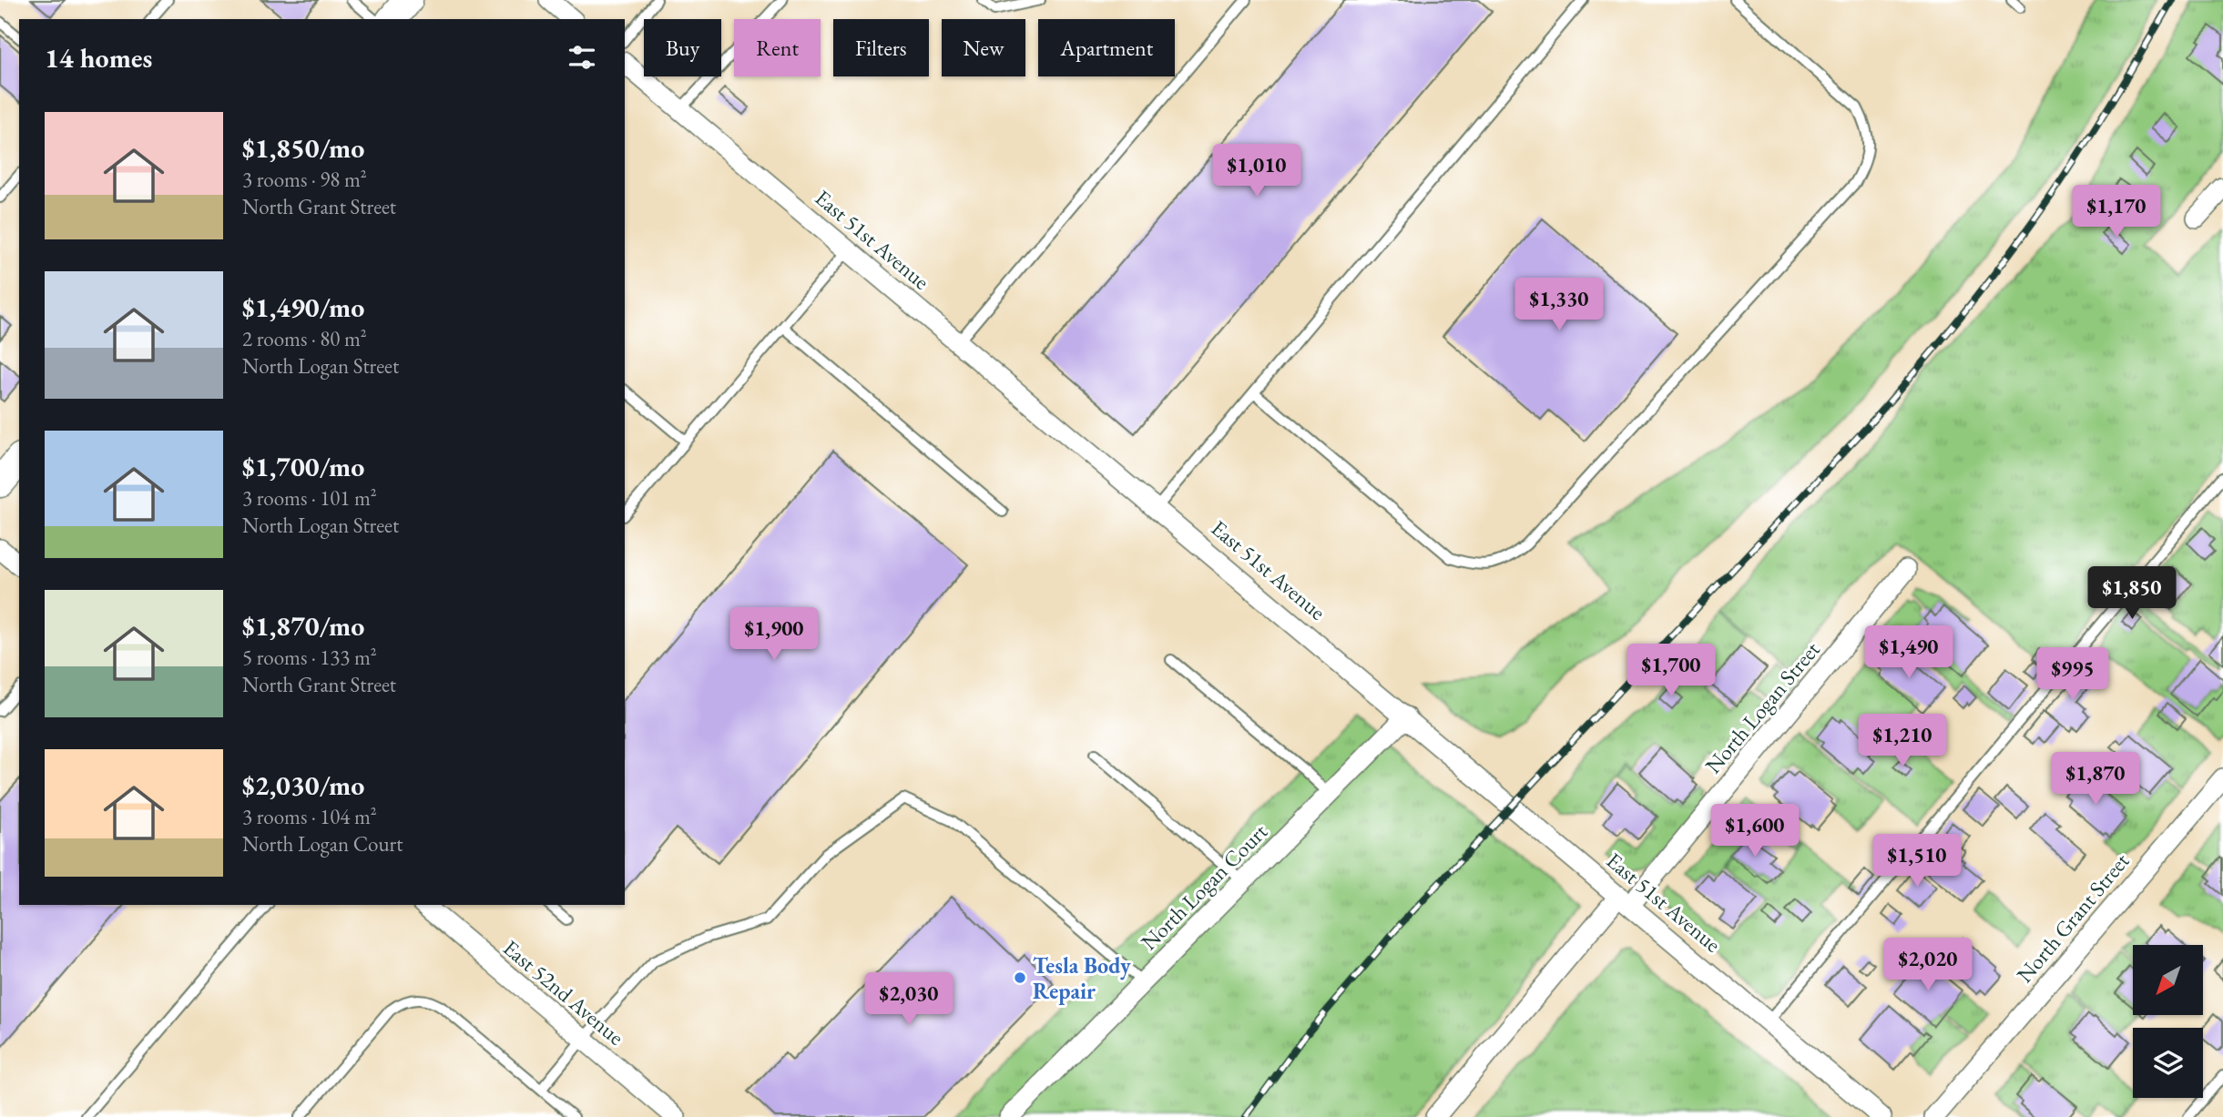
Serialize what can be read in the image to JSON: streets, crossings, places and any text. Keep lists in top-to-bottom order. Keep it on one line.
{"streets":{"street":["East 51st Avenue","North Logan Street","North Logan Court","North Grant Street","East 52nd Avenue"]},"crossings":[["East 51st Avenue","North Logan Street"],["East 51st Avenue","North Logan Court"]],"places":["Tesla Body Repair"],"north":"bottom left","page":{"chip":["Buy","Rent","Filters","New","Apartment"],"heading":"14 homes","list":[{"name":"$1,850/mo","note":"3 rooms · 98 m² · North Grant Street"},{"name":"$1,490/mo","note":"2 rooms · 80 m² · North Logan Street"},{"name":"$1,700/mo","note":"3 rooms · 101 m² · North Logan Street"},{"name":"$1,870/mo","note":"5 rooms · 133 m² · North Grant Street"},{"name":"$2,030/mo","note":"3 rooms · 104 m² · North Logan Court"}],"price":["$1,010","$1,170","$1,330","$1,850","$1,900","$1,490","$1,700","$995","$1,210","$1,870","$1,600","$1,510","$2,020","$2,030"]}}
